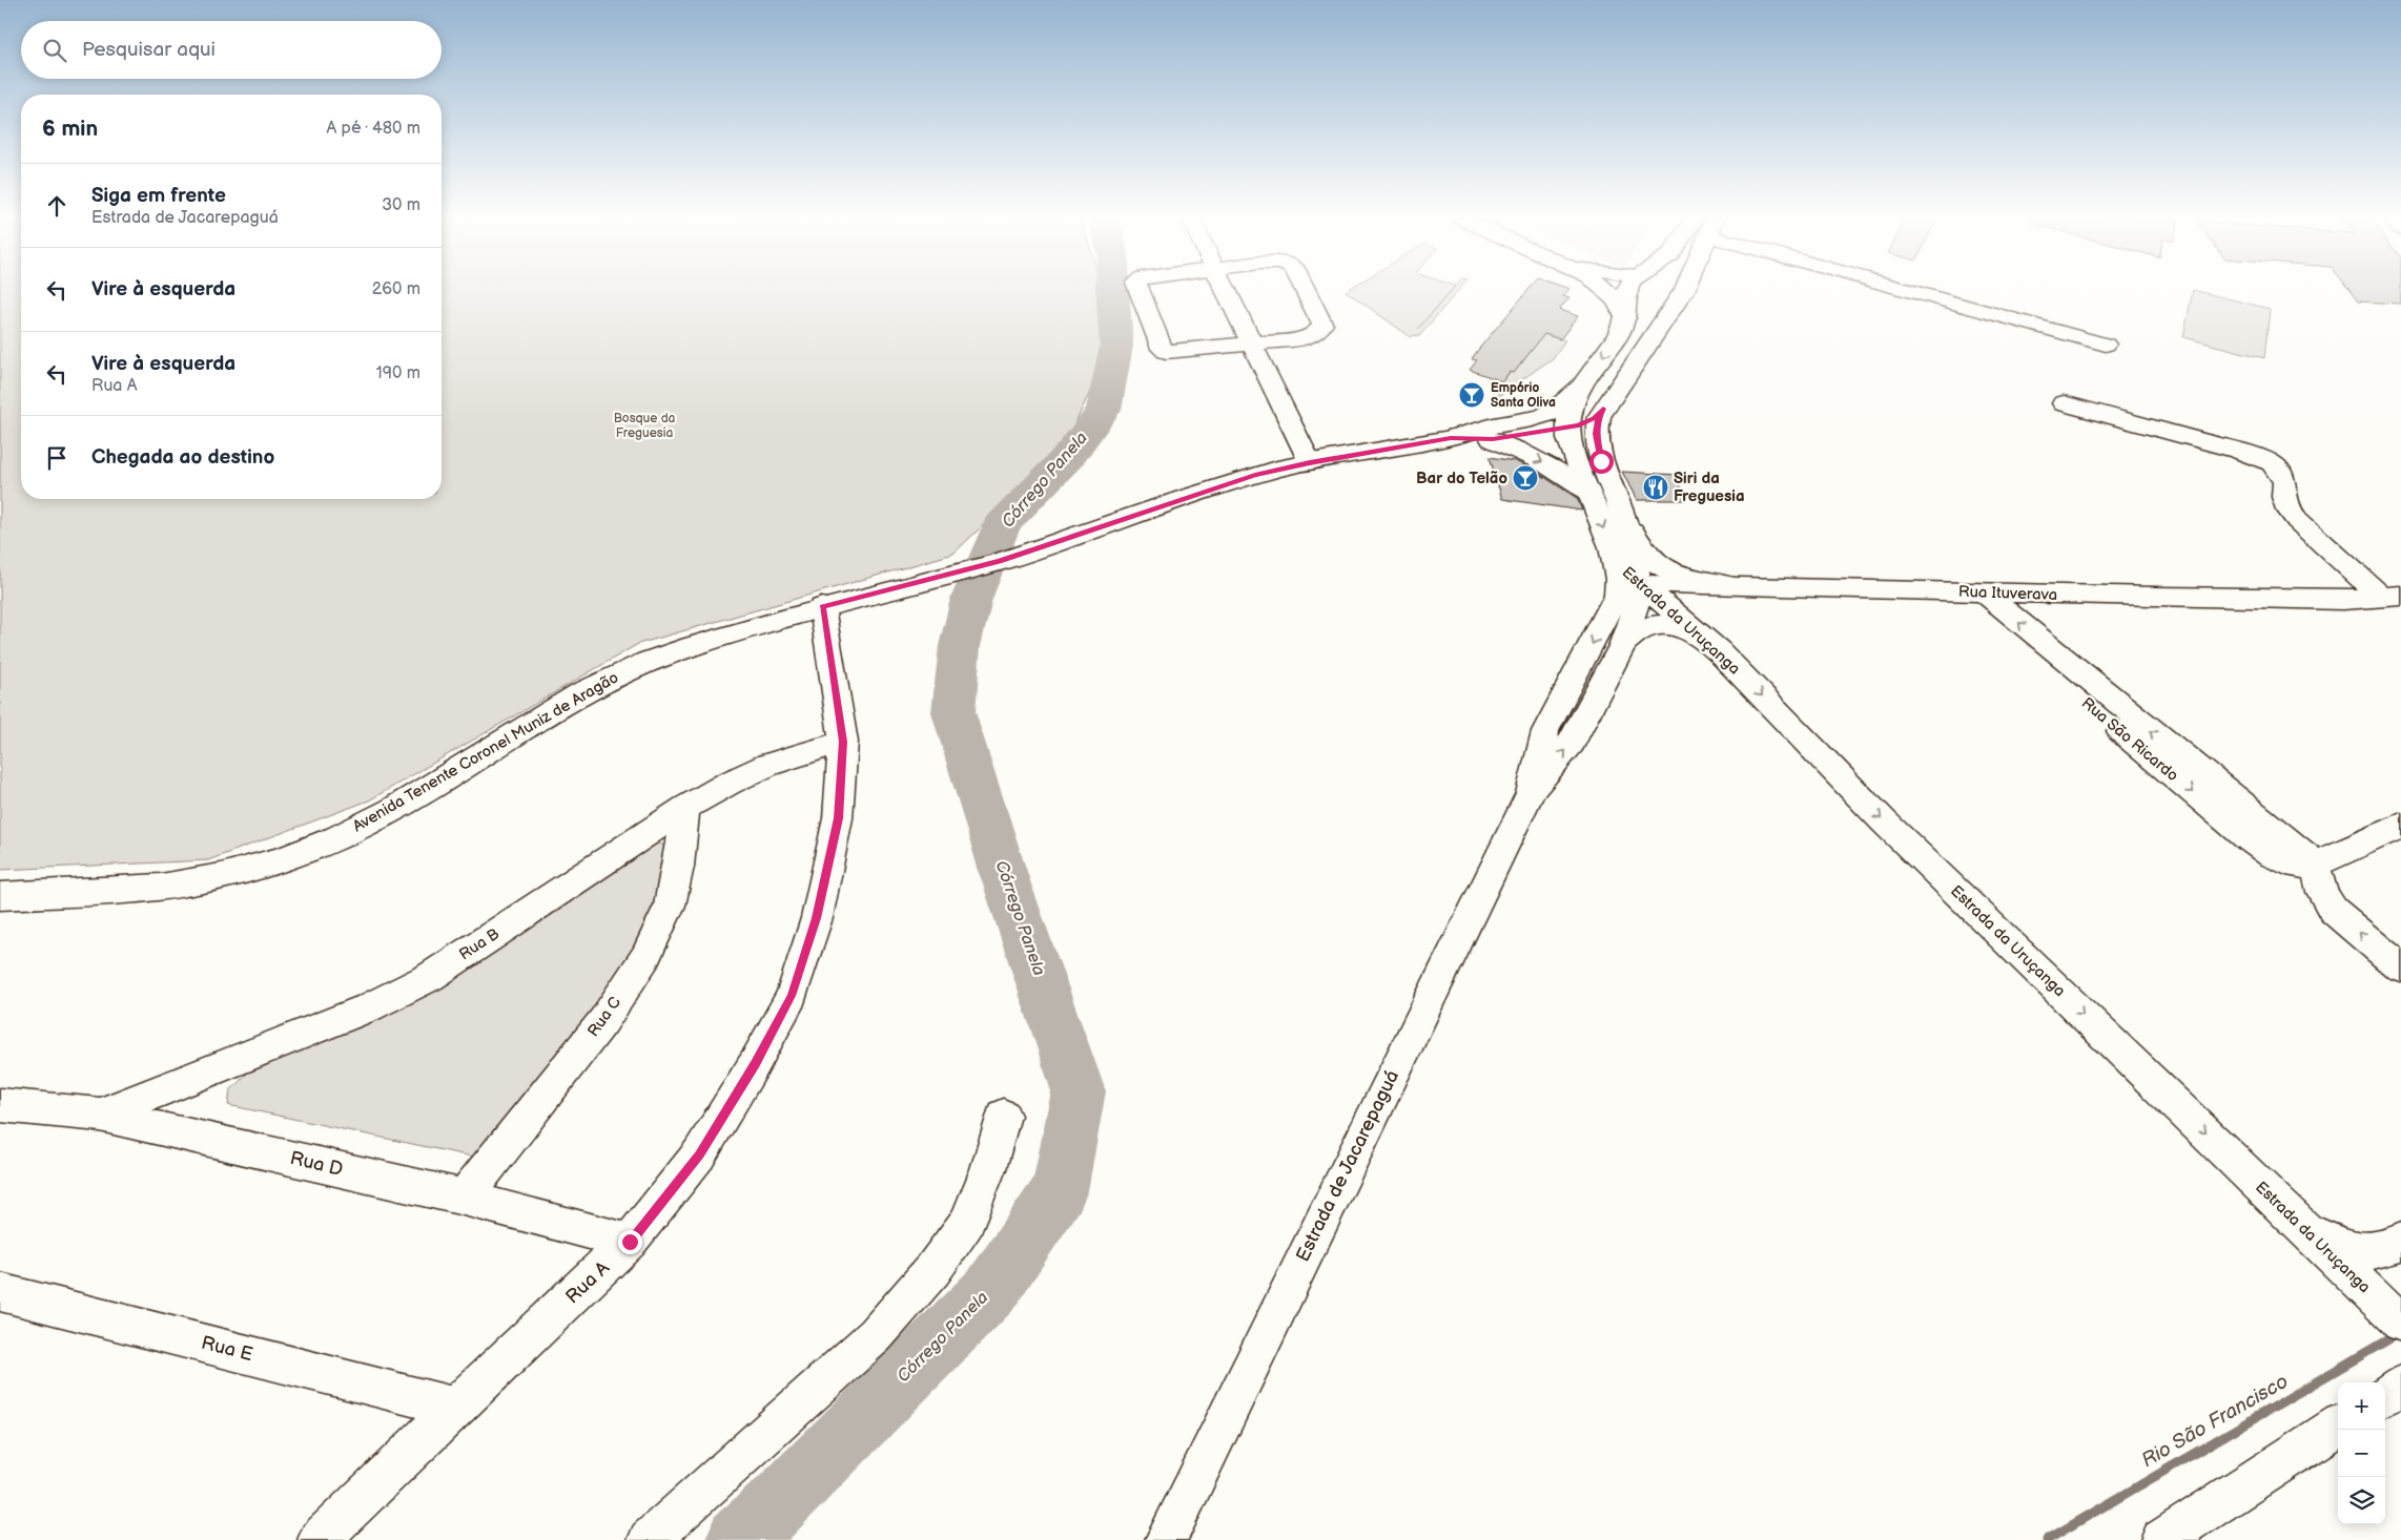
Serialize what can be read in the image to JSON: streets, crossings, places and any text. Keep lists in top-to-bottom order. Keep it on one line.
{"streets":{"street":["Rua Ituverava","Estrada da Uruçanga","Rua São Ricardo","Avenida Tenente Coronel Muniz de Aragão","Rua B","Rua C","Rua D","Estrada de Jacarepaguá","Rua A","Rua E"]},"crossings":[["Rua Ituverava","Estrada da Uruçanga"],["Rua Ituverava","Rua São Ricardo"],["Rua Ituverava","Estrada de Jacarepaguá"],["Estrada da Uruçanga","Estrada de Jacarepaguá"],["Avenida Tenente Coronel Muniz de Aragão","Estrada de Jacarepaguá"],["Avenida Tenente Coronel Muniz de Aragão","Rua A"],["Rua B","Rua C"],["Rua B","Rua D"],["Rua B","Rua A"],["Rua C","Rua D"],["Rua D","Rua A"],["Rua A","Rua E"]],"one_way":["Estrada da Uruçanga"],"water":["Córrego Panela","Rio São Francisco"],"parks":["Bosque da Freguesia"],"places":{"bar":["Empório Santa Oliva","Bar do Telão"],"restaurant":["Siri da Freguesia"]},"page":{"search":"Pesquisar aqui","heading":["6 min","A pé · 480 m"],"list":[["Siga em frente","Estrada de Jacarepaguá","30 m"],["Vire à esquerda","260 m"],["Vire à esquerda","Rua A","190 m"],"Chegada ao destino"],"map_buttons":["+","−"]}}
